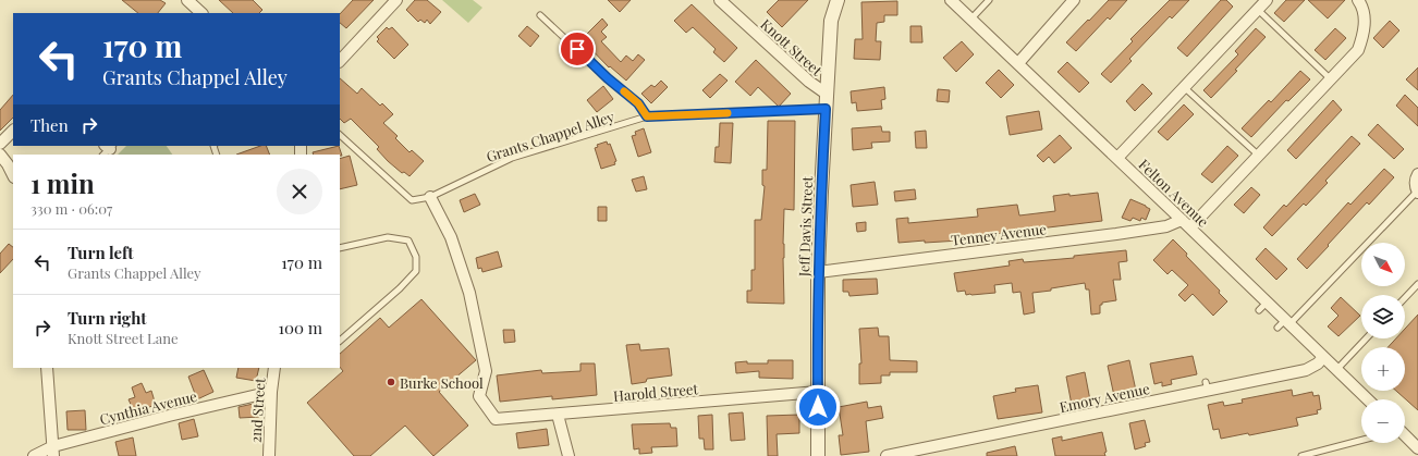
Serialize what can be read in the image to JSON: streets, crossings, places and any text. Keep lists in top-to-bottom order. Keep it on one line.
{"streets":{"street":["Knott Street","Felton Avenue","Jeff Davis Street","Tenney Avenue","Harold Street","Emory Avenue","Cynthia Avenue","2nd Street"],"lane":["Grants Chappel Alley"]},"crossings":[["Knott Street","Jeff Davis Street"],["Grants Chappel Alley","Jeff Davis Street"],["Grants Chappel Alley","Harold Street"],["Felton Avenue","Tenney Avenue"],["Felton Avenue","Emory Avenue"],["Jeff Davis Street","Tenney Avenue"],["Jeff Davis Street","Harold Street"],["Cynthia Avenue","2nd Street"]],"places":["Burke School"],"north":"bottom right","page":{"turn":["170 m","Grants Chappel Alley"],"then":"Then","heading":["1 min","330 m · 06:07"],"list":[{"name":"Turn left","note":"Grants Chappel Alley","value":"170 m"},{"name":"Turn right","note":"Knott Street Lane","value":"100 m"}],"map_buttons":["+","−"]}}
